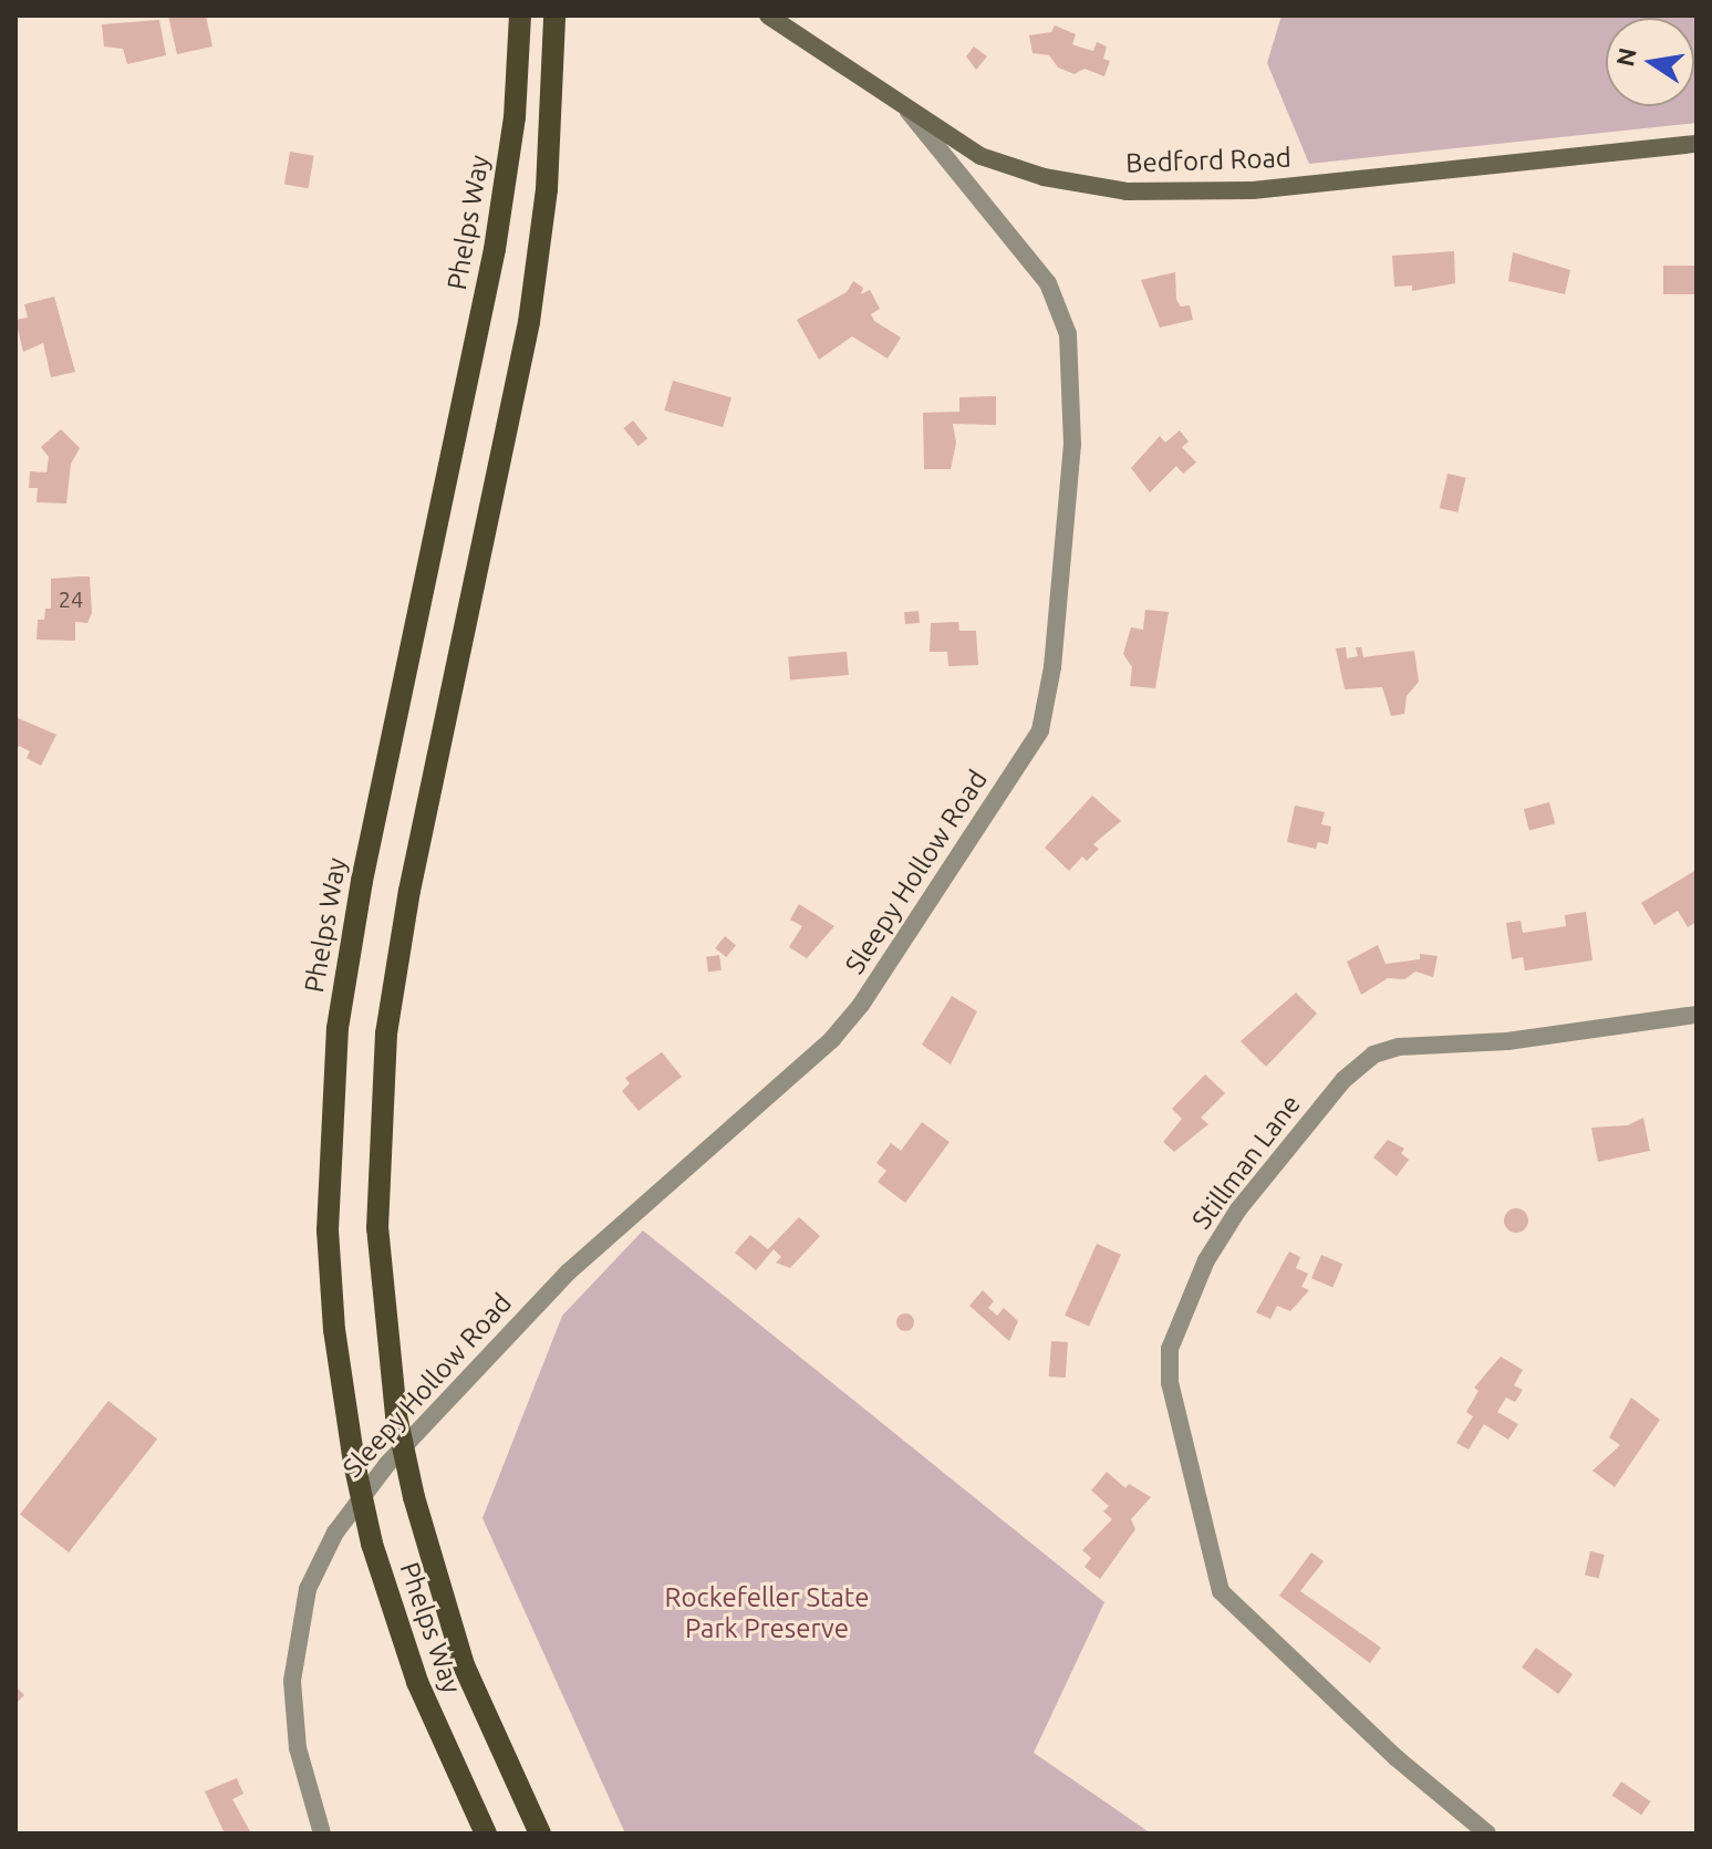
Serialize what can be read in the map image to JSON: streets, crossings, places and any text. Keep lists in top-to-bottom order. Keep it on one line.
{"streets":{"main road":["Bedford Road","Phelps Way"],"street":["Sleepy Hollow Road","Stillman Lane"]},"crossings":[["Bedford Road","Sleepy Hollow Road"]],"parks":["Rockefeller State Park Preserve"],"house_numbers":["24"],"north":"left"}
